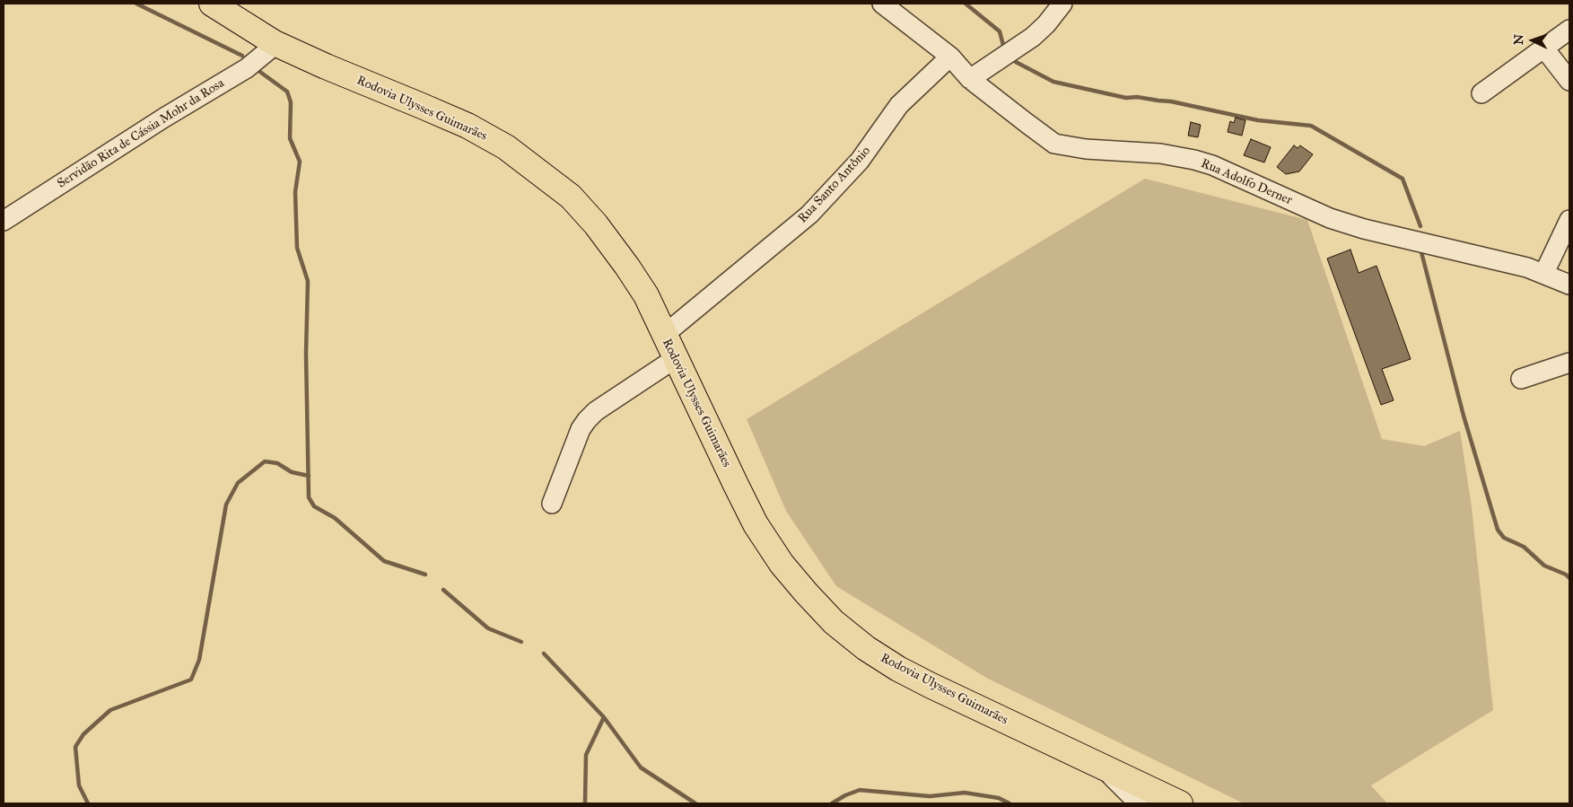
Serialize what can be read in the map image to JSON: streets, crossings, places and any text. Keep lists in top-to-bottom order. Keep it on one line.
{"streets":{"highway":["Rodovia Ulysses Guimarães"],"street":["Servidão Rita de Cássia Mohr da Rosa","Rua Adolfo Derner","Rua Santo Antônio"]},"crossings":[["Rodovia Ulysses Guimarães","Servidão Rita de Cássia Mohr da Rosa"],["Rodovia Ulysses Guimarães","Rua Santo Antônio"],["Rua Adolfo Derner","Rua Santo Antônio"]],"north":"left"}
